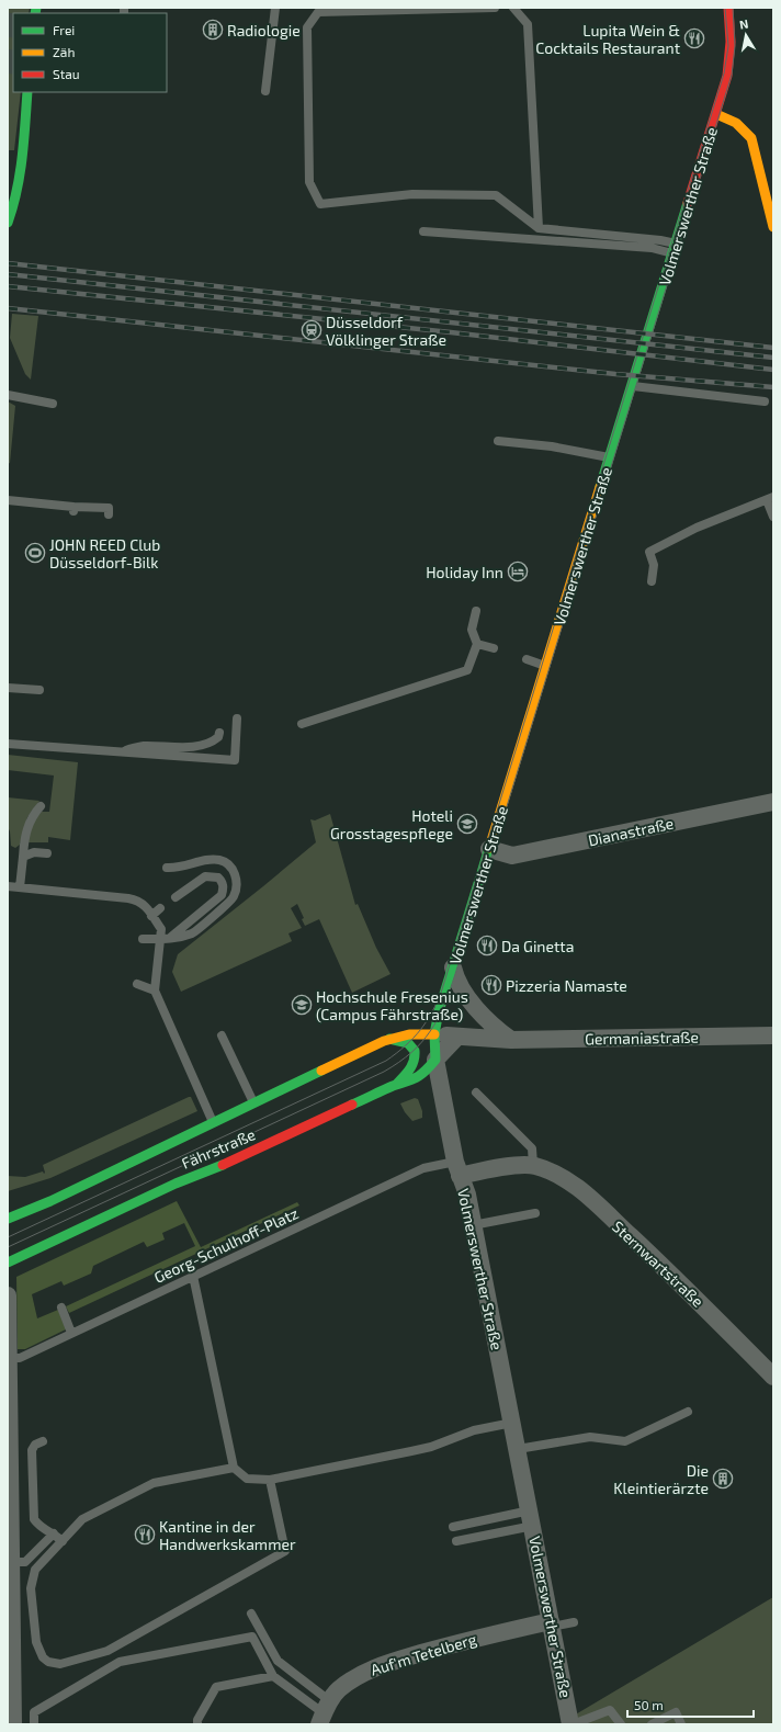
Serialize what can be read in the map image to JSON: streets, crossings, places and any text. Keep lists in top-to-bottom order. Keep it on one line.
{"streets":{"street":["Volmerswerther Straße","Dianastraße","Germaniastraße","Fährstraße","Sternwartstraße","Auf'm Tetelberg"],"lane":["Georg-Schulhoff-Platz"]},"crossings":[["Volmerswerther Straße","Dianastraße"],["Volmerswerther Straße","Germaniastraße"],["Volmerswerther Straße","Fährstraße"],["Volmerswerther Straße","Georg-Schulhoff-Platz"],["Volmerswerther Straße","Sternwartstraße"],["Volmerswerther Straße","Auf'm Tetelberg"],["Germaniastraße","Fährstraße"],["Georg-Schulhoff-Platz","Sternwartstraße"]],"places":{"building":["Radiologie","Die Kleintierärzte"],"restaurant":["Lupita Wein & Cocktails Restaurant","Da Ginetta","Pizzeria Namaste","Kantine in der Handwerkskammer"],"station":["Düsseldorf Völklinger Straße"],"sports":["JOHN REED Club Düsseldorf-Bilk"],"hotel":["Holiday Inn"],"school or university":["Hoteli Grosstagespflege","Hochschule Fresenius (Campus Fährstraße)"]},"legend":["Frei","Zäh","Stau"],"scale_bar":"50 m","north":"top"}
